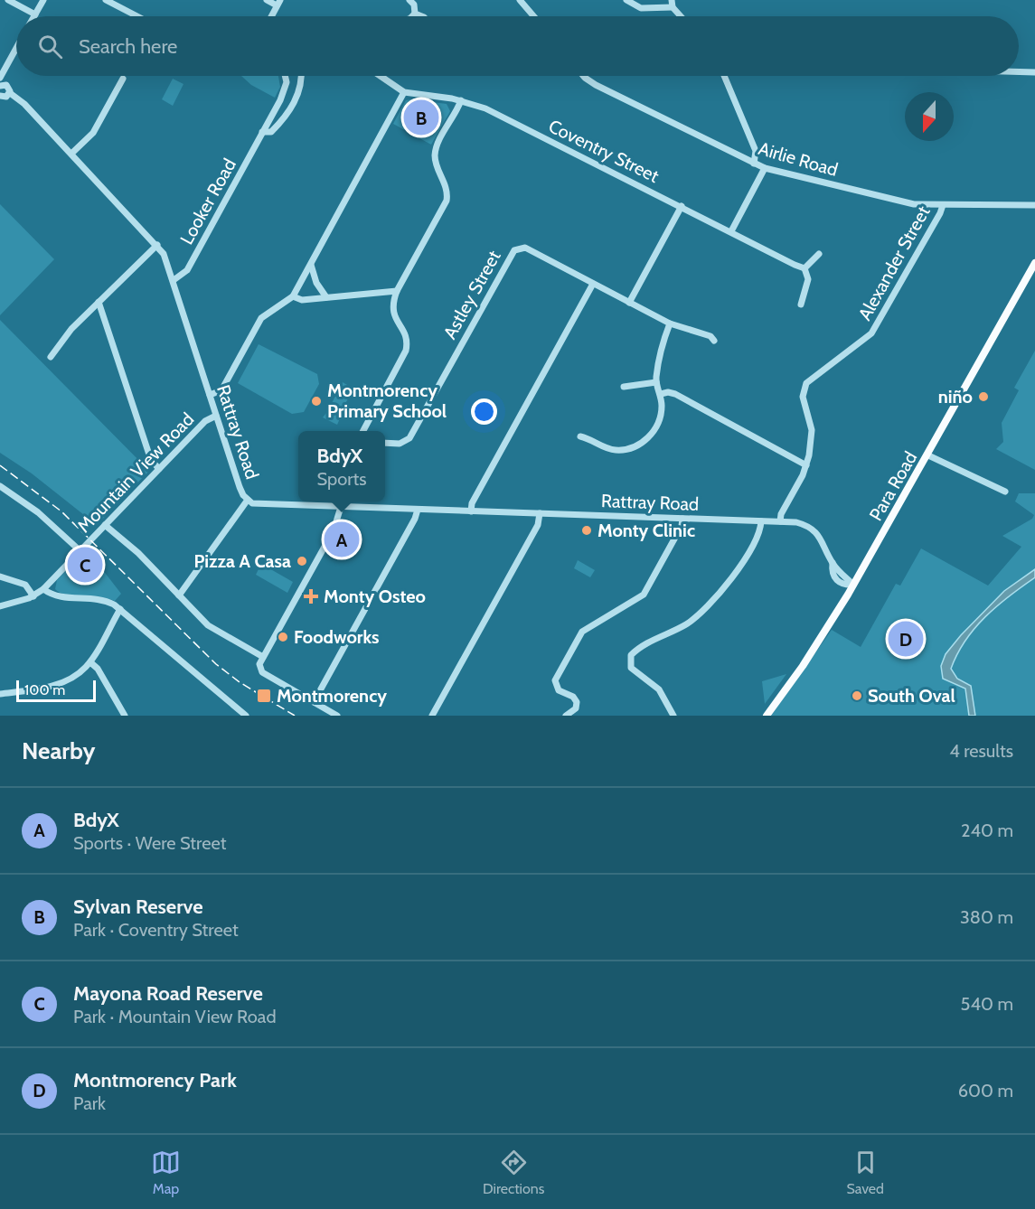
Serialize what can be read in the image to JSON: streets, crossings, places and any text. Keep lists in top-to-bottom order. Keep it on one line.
{"streets":{"main road":["Para Road"],"street":["Coventry Street","Airlie Road","Looker Road","Alexander Street","Astley Street","Rattray Road","Mountain View Road"]},"crossings":[["Airlie Road","Alexander Street"],["Looker Road","Rattray Road"],["Alexander Street","Rattray Road"],["Rattray Road","Mountain View Road"],["Rattray Road","Para Road"]],"places":{"other":["niño","Montmorency Primary School","Monty Clinic","Pizza A Casa","Foodworks","South Oval"],"health":["Monty Osteo"],"transit":["Montmorency"]},"scale_bar":"100 m","north":"bottom","page":{"search":"Search here","pins":["B","A","C","D"],"popup":["BdyX","Sports"],"scale":"100 m","heading":["Nearby","4 results"],"list":[{"mark":"A","name":"BdyX","note":"Sports · Were Street","value":"240 m"},{"mark":"B","name":"Sylvan Reserve","note":"Park · Coventry Street","value":"380 m"},{"mark":"C","name":"Mayona Road Reserve","note":"Park · Mountain View Road","value":"540 m"},{"mark":"D","name":"Montmorency Park","note":"Park","value":"600 m"}],"nav":["Map","Directions","Saved"]}}
